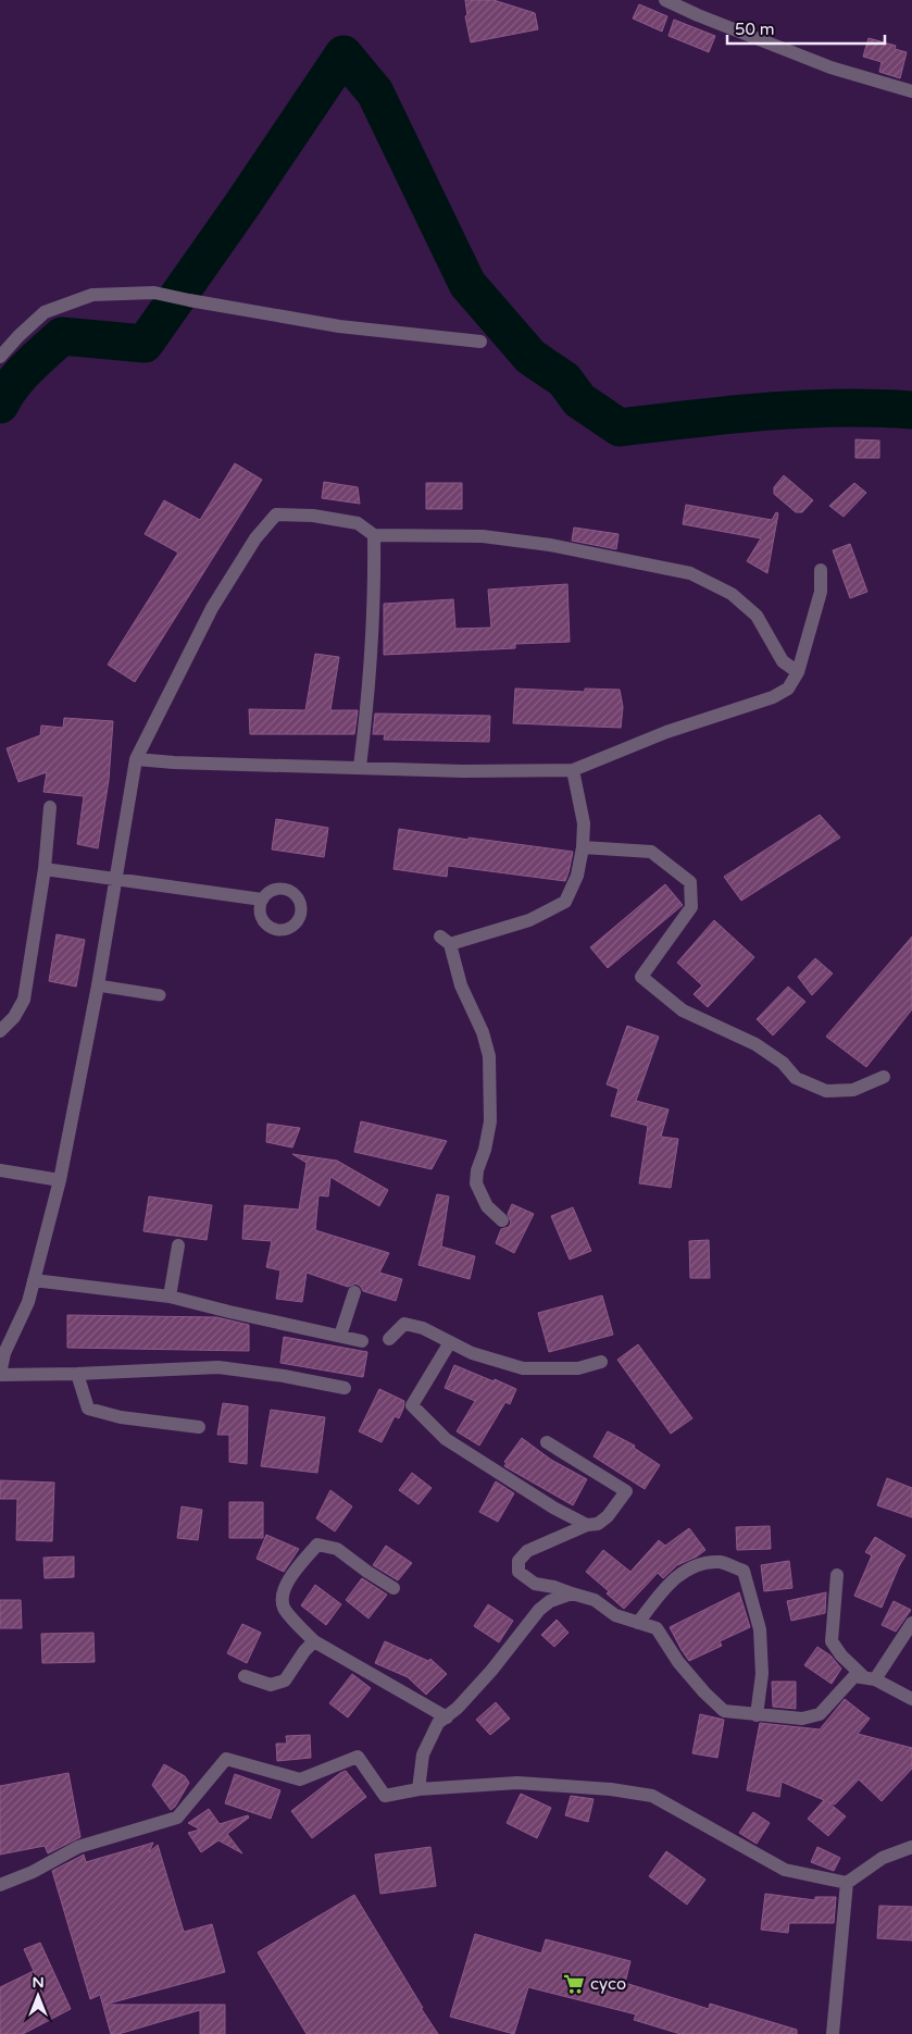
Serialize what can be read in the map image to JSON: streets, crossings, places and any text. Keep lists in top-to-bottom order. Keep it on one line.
{"places":{"supermarket":["cyco"]},"scale_bar":"50 m","north":"top"}
